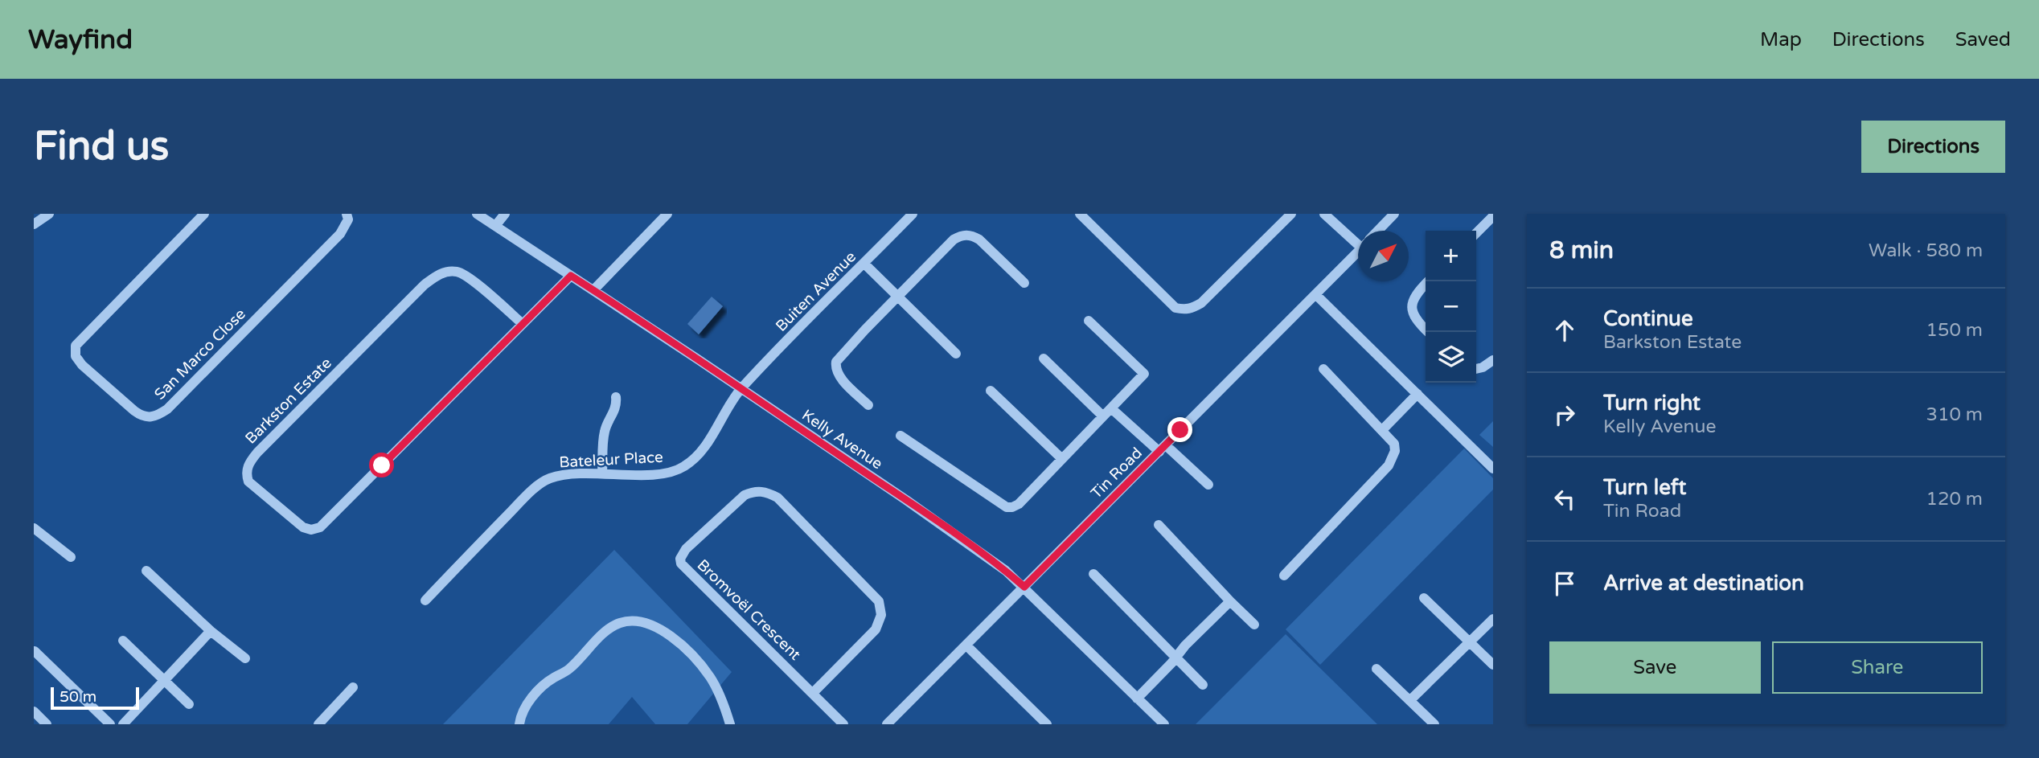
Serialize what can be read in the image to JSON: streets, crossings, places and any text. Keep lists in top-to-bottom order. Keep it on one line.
{"streets":{"street":["Buiten Avenue","San Marco Close","Barkston Estate","Kelly Avenue","Bateleur Place","Tin Road","Bromvoël Crescent"]},"crossings":[["Buiten Avenue","Kelly Avenue"],["Buiten Avenue","Bateleur Place"],["Barkston Estate","Kelly Avenue"],["Kelly Avenue","Bateleur Place"],["Kelly Avenue","Tin Road"]],"scale_bar":"50 m","north":"top right","page":{"header":"Wayfind","nav":["Map","Directions","Saved"],"buttons":["Directions",["Save","Share"]],"title":"Find us","heading":["8 min","Walk · 580 m"],"map_buttons":["+","−"],"list":[["Continue","Barkston Estate","150 m"],["Turn right","Kelly Avenue","310 m"],["Turn left","Tin Road","120 m"],"Arrive at destination"],"scale":"50 m"}}
